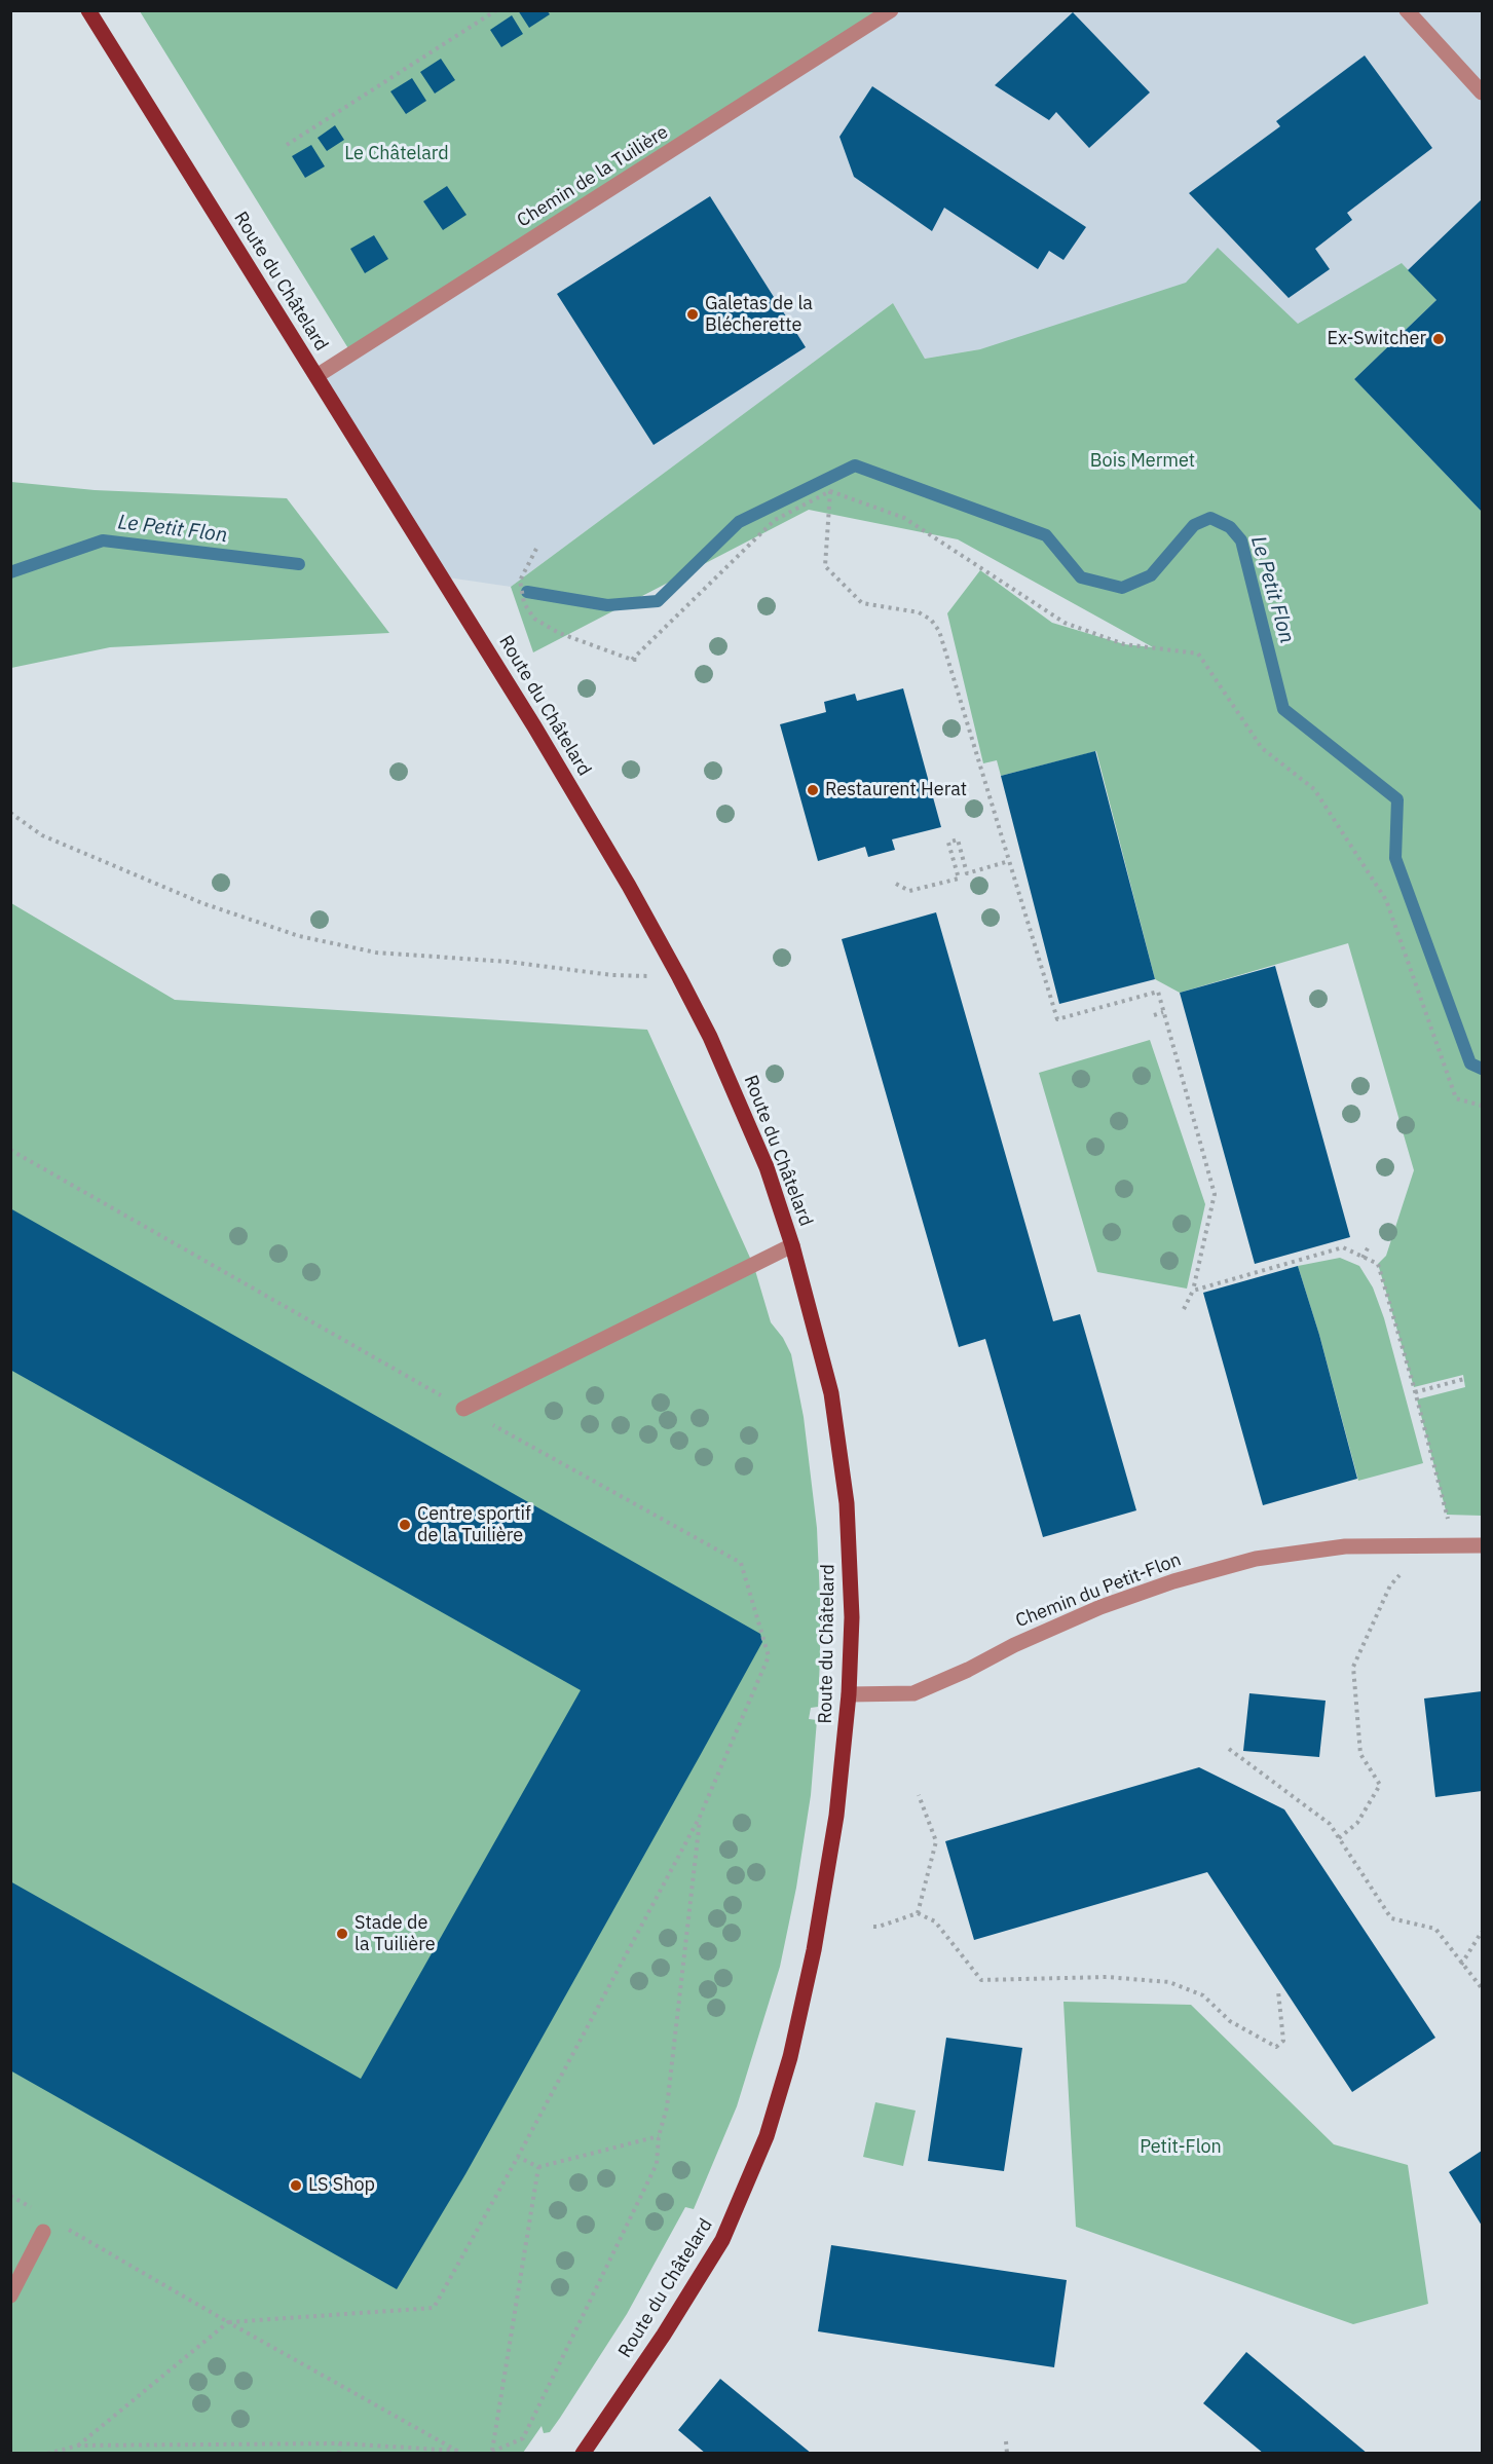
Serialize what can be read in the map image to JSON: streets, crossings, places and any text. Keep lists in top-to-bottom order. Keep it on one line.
{"streets":{"main road":["Route du Châtelard"],"street":["Chemin de la Tuilière","Chemin du Petit-Flon"]},"crossings":[["Chemin de la Tuilière","Route du Châtelard"],["Route du Châtelard","Chemin du Petit-Flon"]],"water":["Le Petit Flon"],"parks":["Le Châtelard","Bois Mermet","Petit-Flon"],"places":["Galetas de la Blécherette","Ex-Switcher","Restaurent Herat","Centre sportif de la Tuilière","Stade de la Tuilière","LS Shop"]}
